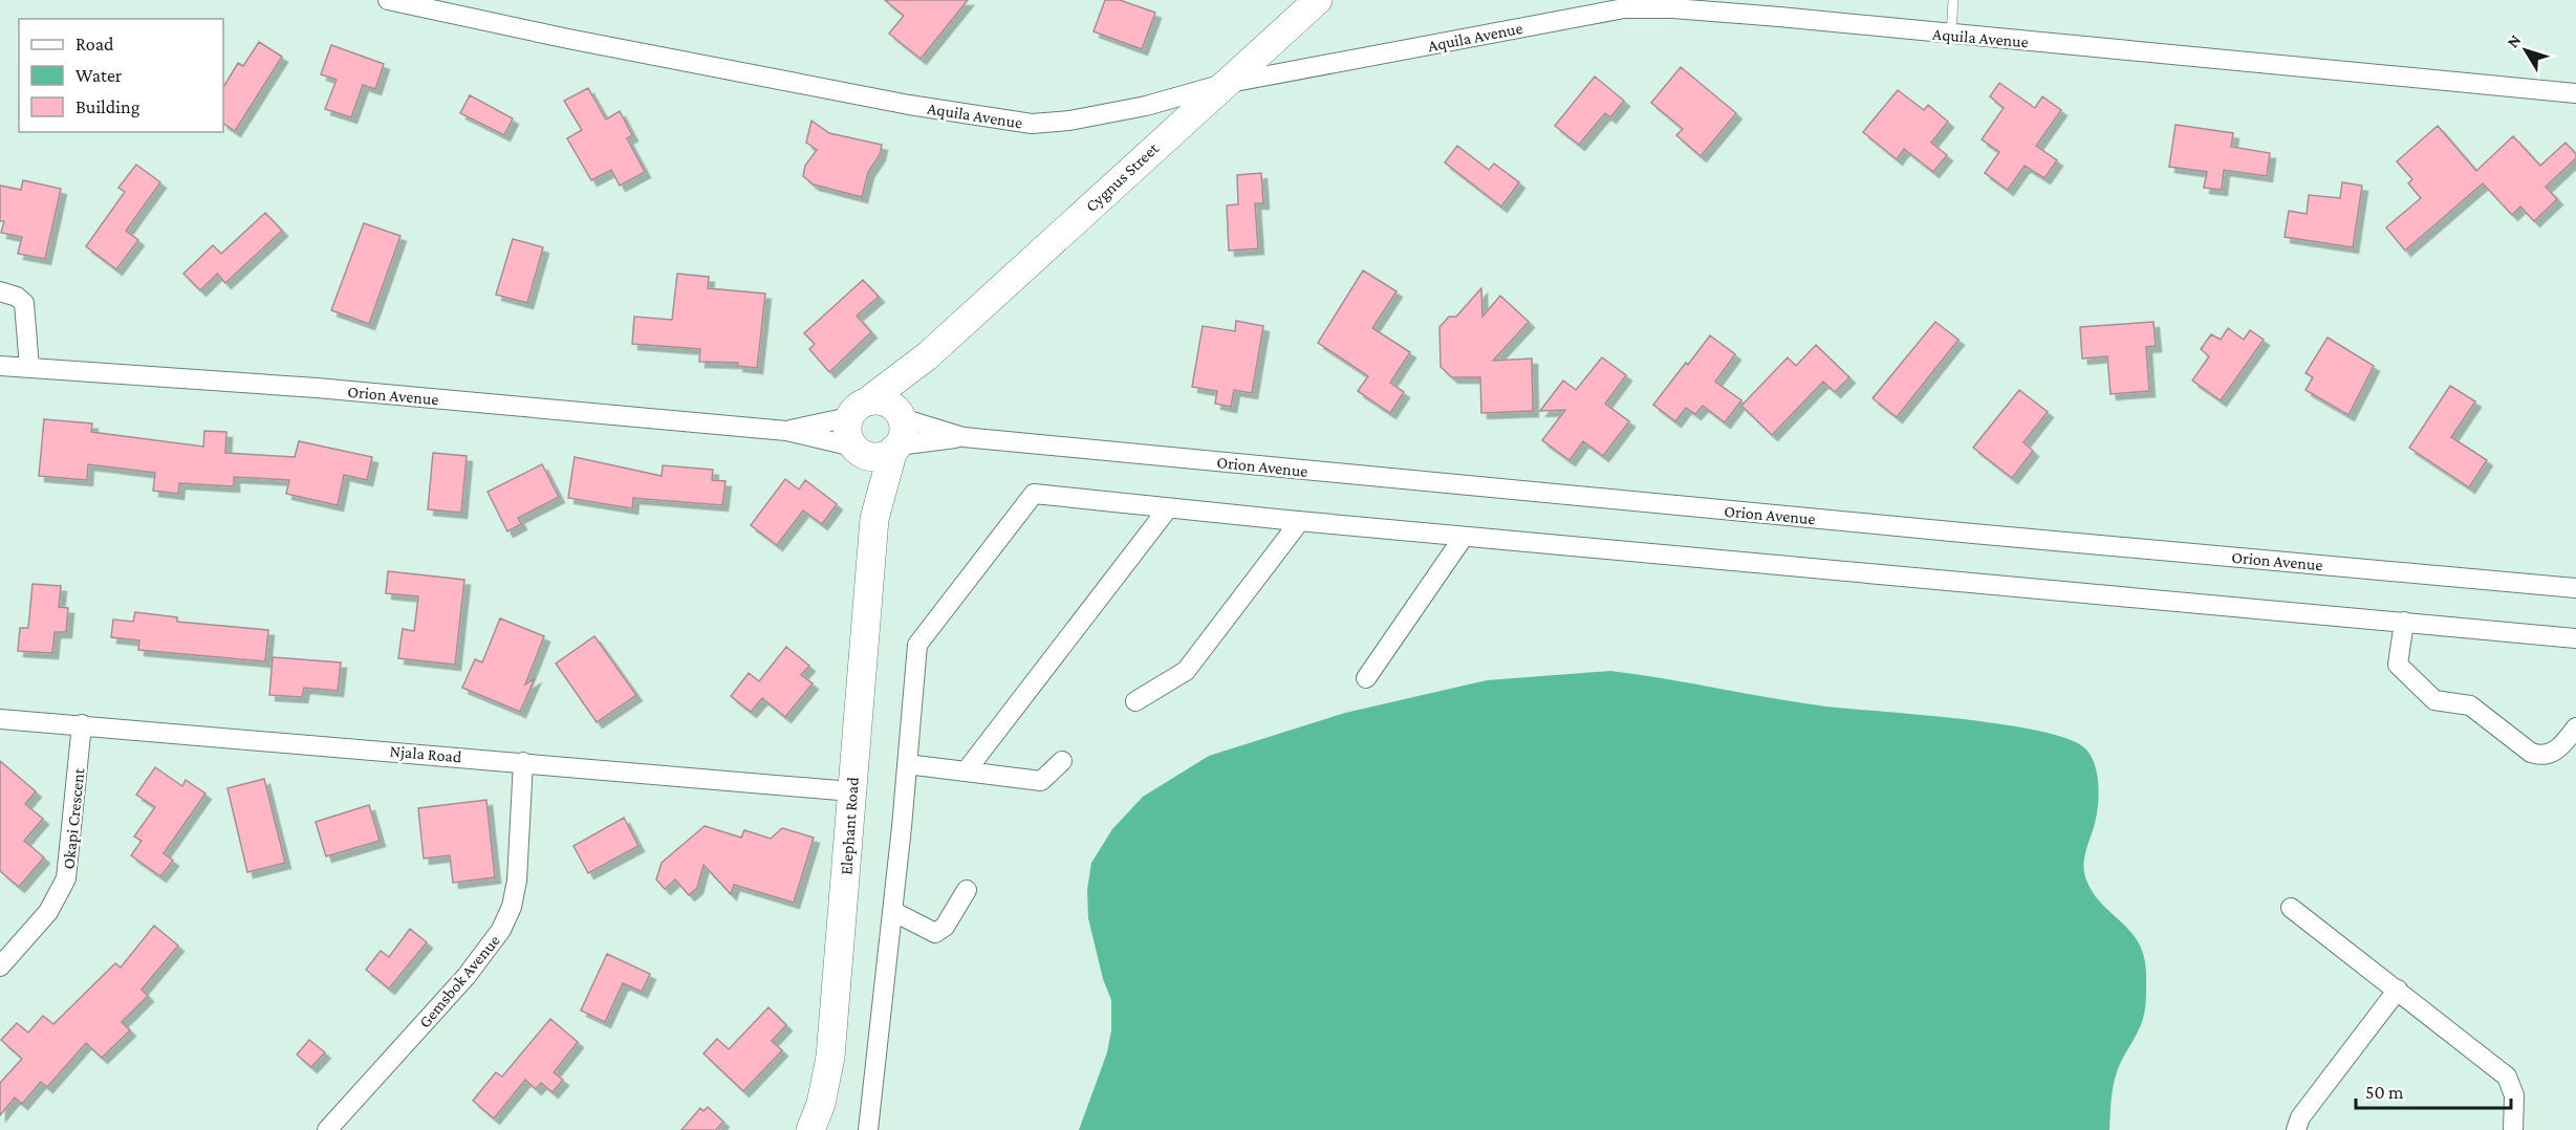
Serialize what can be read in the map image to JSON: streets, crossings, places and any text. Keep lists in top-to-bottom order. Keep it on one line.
{"streets":{"street":["Aquila Avenue","Cygnus Street","Orion Avenue","Njala Road","Okapi Crescent","Elephant Road","Gemsbok Avenue"]},"crossings":[["Aquila Avenue","Cygnus Street"],["Cygnus Street","Orion Avenue"],["Cygnus Street","Elephant Road"],["Orion Avenue","Elephant Road"],["Njala Road","Okapi Crescent"],["Njala Road","Elephant Road"],["Njala Road","Gemsbok Avenue"]],"legend":["Road","Water","Building"],"scale_bar":"50 m","north":"top left"}
